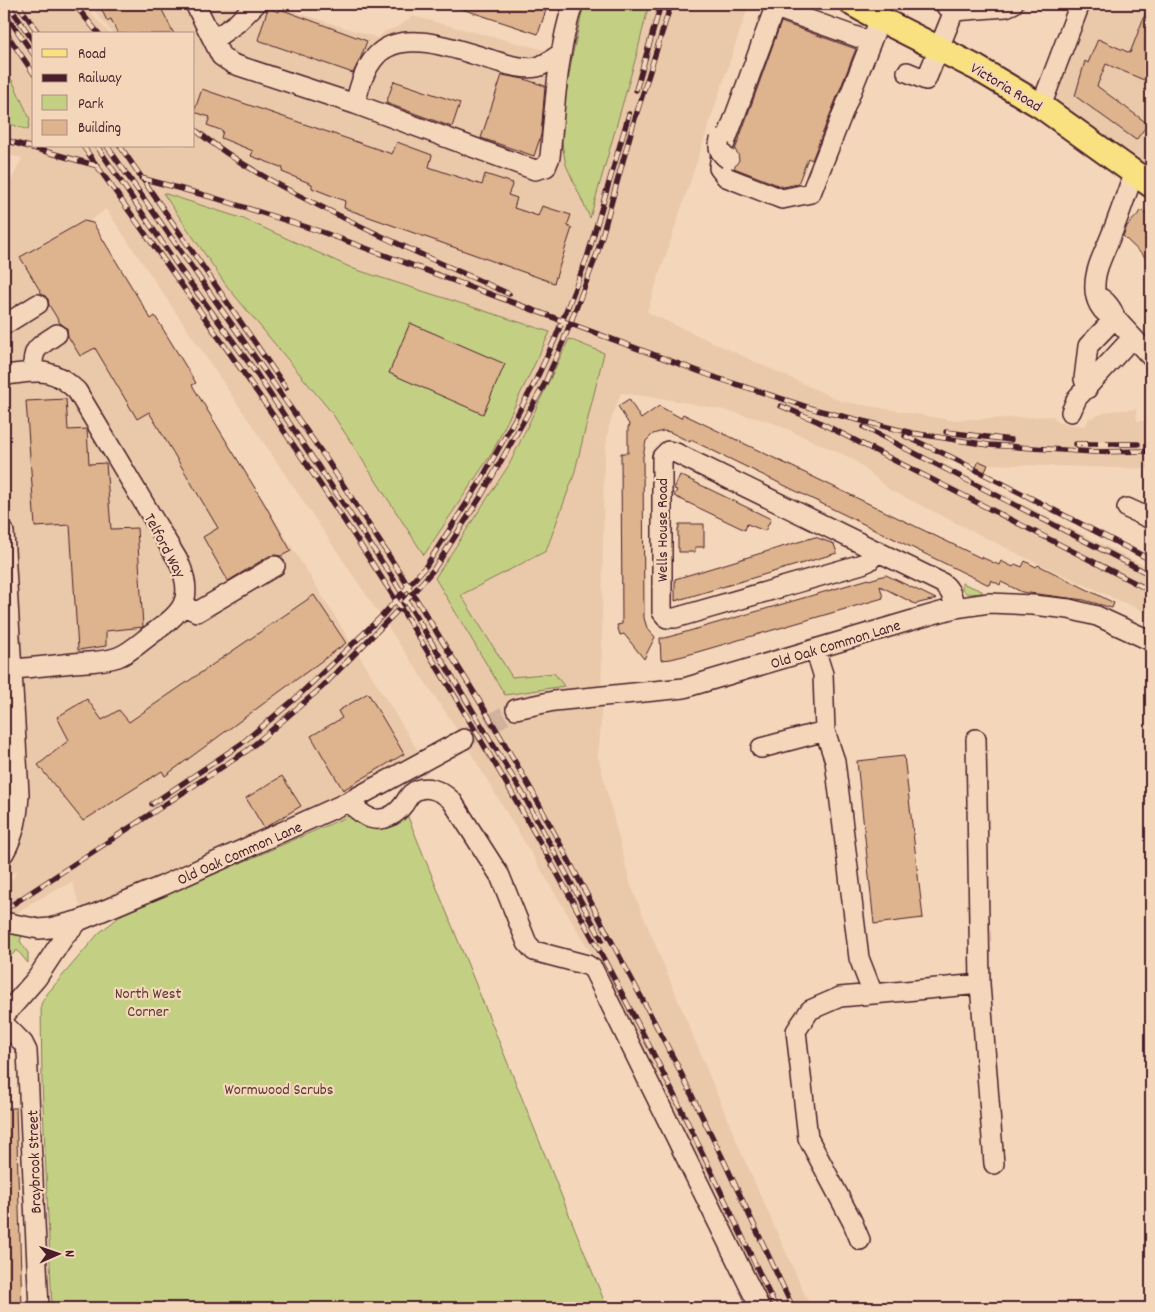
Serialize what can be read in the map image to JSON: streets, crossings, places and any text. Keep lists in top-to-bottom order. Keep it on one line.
{"streets":{"main road":["Victoria Road"],"street":["Wells House Road","Telford Way","Old Oak Common Lane","Braybrook Street"]},"crossings":[["Wells House Road","Old Oak Common Lane"]],"parks":["North West Corner","Wormwood Scrubs"],"legend":["Road","Railway","Park","Building"],"north":"right"}
